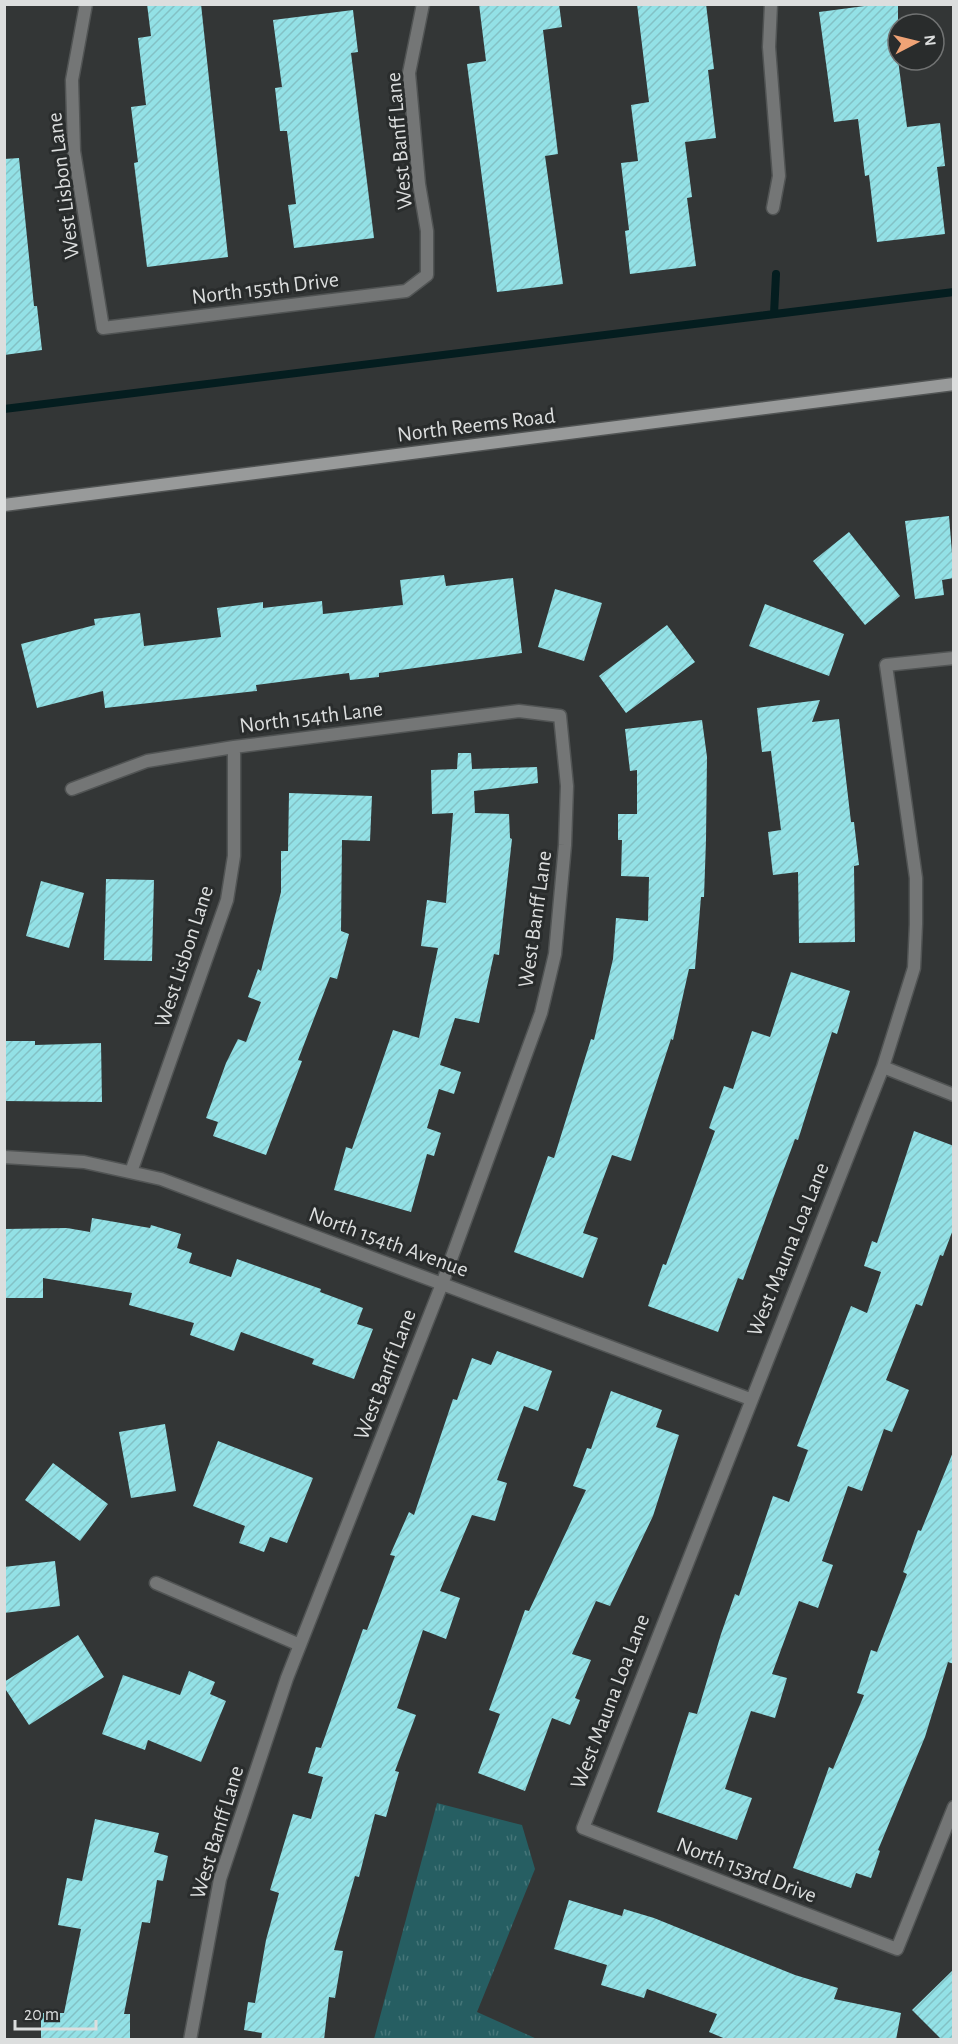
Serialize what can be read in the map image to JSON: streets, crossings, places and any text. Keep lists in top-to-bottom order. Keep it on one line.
{"streets":{"main road":["North Reems Road"],"street":["West Banff Lane","West Lisbon Lane","North 155th Drive","North 154th Lane","North 154th Avenue","West Mauna Loa Lane","North 153rd Drive"]},"crossings":[["West Banff Lane","North 155th Drive"],["West Banff Lane","North 154th Lane"],["West Banff Lane","North 154th Avenue"],["West Lisbon Lane","North 155th Drive"],["West Lisbon Lane","North 154th Lane"],["West Lisbon Lane","North 154th Avenue"],["North 154th Avenue","West Mauna Loa Lane"],["West Mauna Loa Lane","North 153rd Drive"]],"scale_bar":"20 m","north":"right"}
